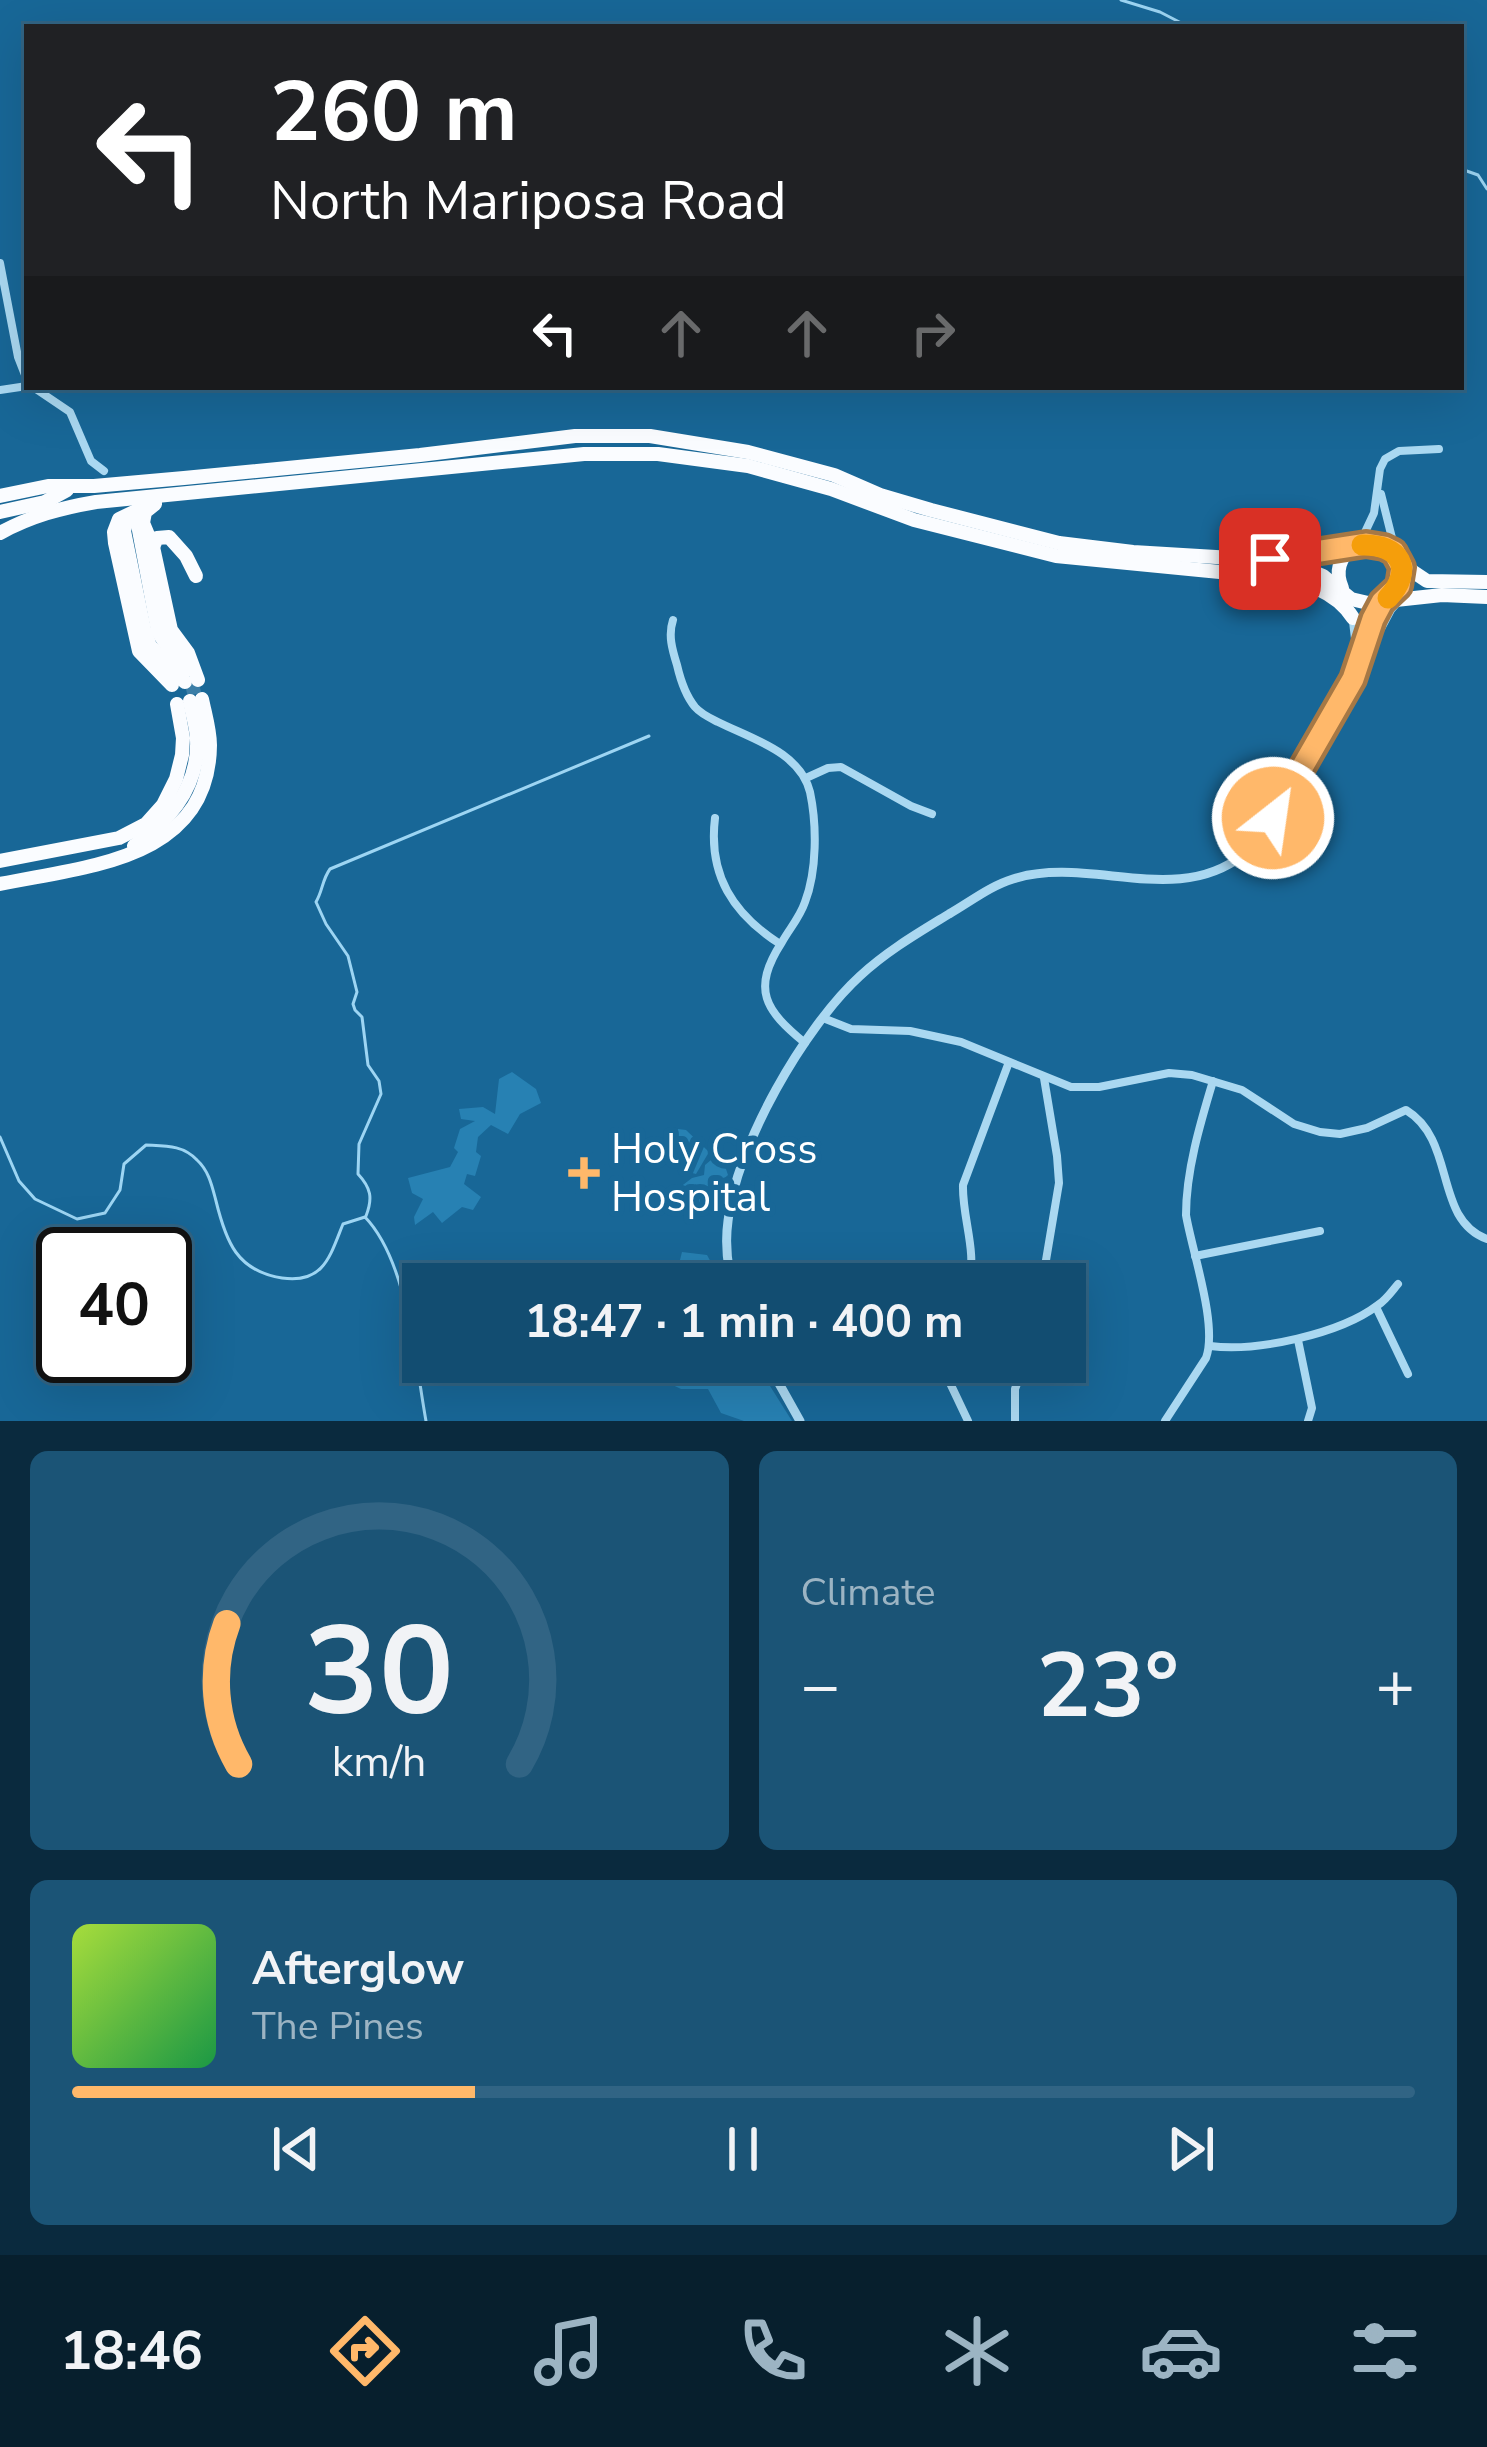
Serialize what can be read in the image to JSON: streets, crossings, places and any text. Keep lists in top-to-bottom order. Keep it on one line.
{"places":{"health":["Holy Cross Hospital"]},"page":{"turn":["260 m","North Mariposa Road"],"limit":"40","trip":"18:47 · 1 min · 400 m","tile":"Climate","heat":["−","23°","+"],"song":["Afterglow","The Pines"],"tabs":"18:46","gauge":["30","km/h"]}}
